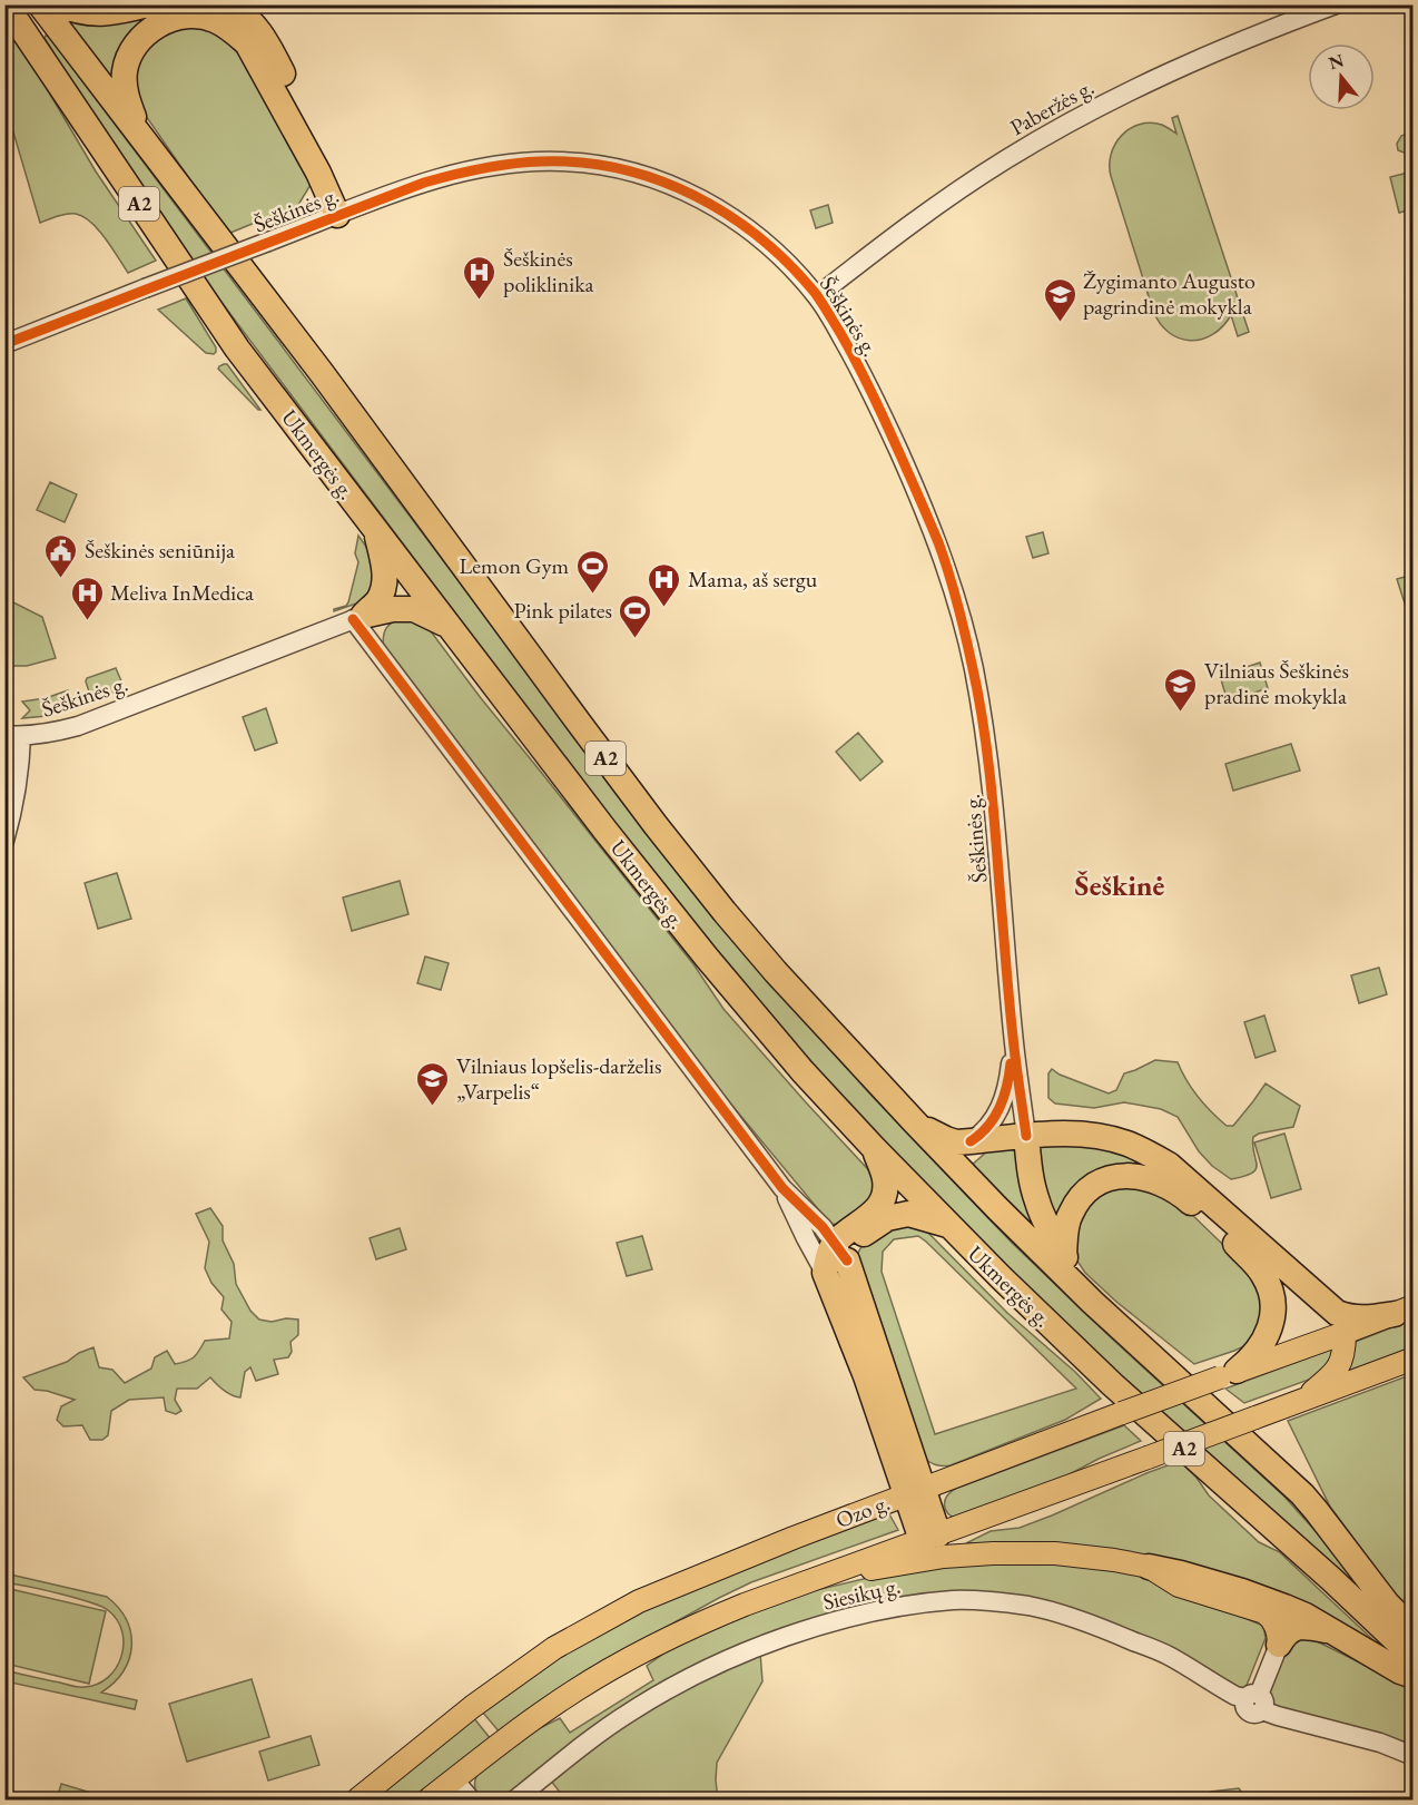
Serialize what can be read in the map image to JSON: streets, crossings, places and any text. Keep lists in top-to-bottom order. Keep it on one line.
{"streets":{"highway":["A2","Ukmergės g."],"main road":["Ozo g."],"street":["Paberžės g.","Šeškinės g.","Siesikų g."]},"crossings":[["Paberžės g.","Šeškinės g."]],"districts":["Šeškinė"],"places":{"hospital":["Šeškinės poliklinika","Mama, aš sergu","Meliva InMedica"],"school or university":["Žygimanto Augusto pagrindinė mokykla","Vilniaus Šeškinės pradinė mokykla","Vilniaus lopšelis-darželis „Varpelis“"],"public building":["Šeškinės seniūnija"],"sports":["Lemon Gym","Pink pilates"]},"north":"top"}
